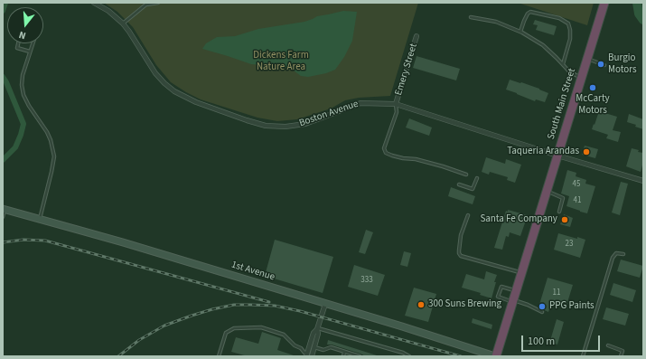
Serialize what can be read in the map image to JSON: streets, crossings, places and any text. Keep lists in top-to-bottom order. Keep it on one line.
{"streets":{"highway":["South Main Street"],"street":["Emery Street","Boston Avenue","1st Avenue"]},"crossings":[["Emery Street","Boston Avenue"],["South Main Street","Boston Avenue"],["South Main Street","1st Avenue"]],"parks":["Dickens Farm Nature Area"],"places":["Burgio Motors","McCarty Motors","Taqueria Arandas","Santa Fe Company","300 Suns Brewing","PPG Paints"],"house_numbers":["45","41","23","333","11"],"scale_bar":"100 m","north":"bottom"}
